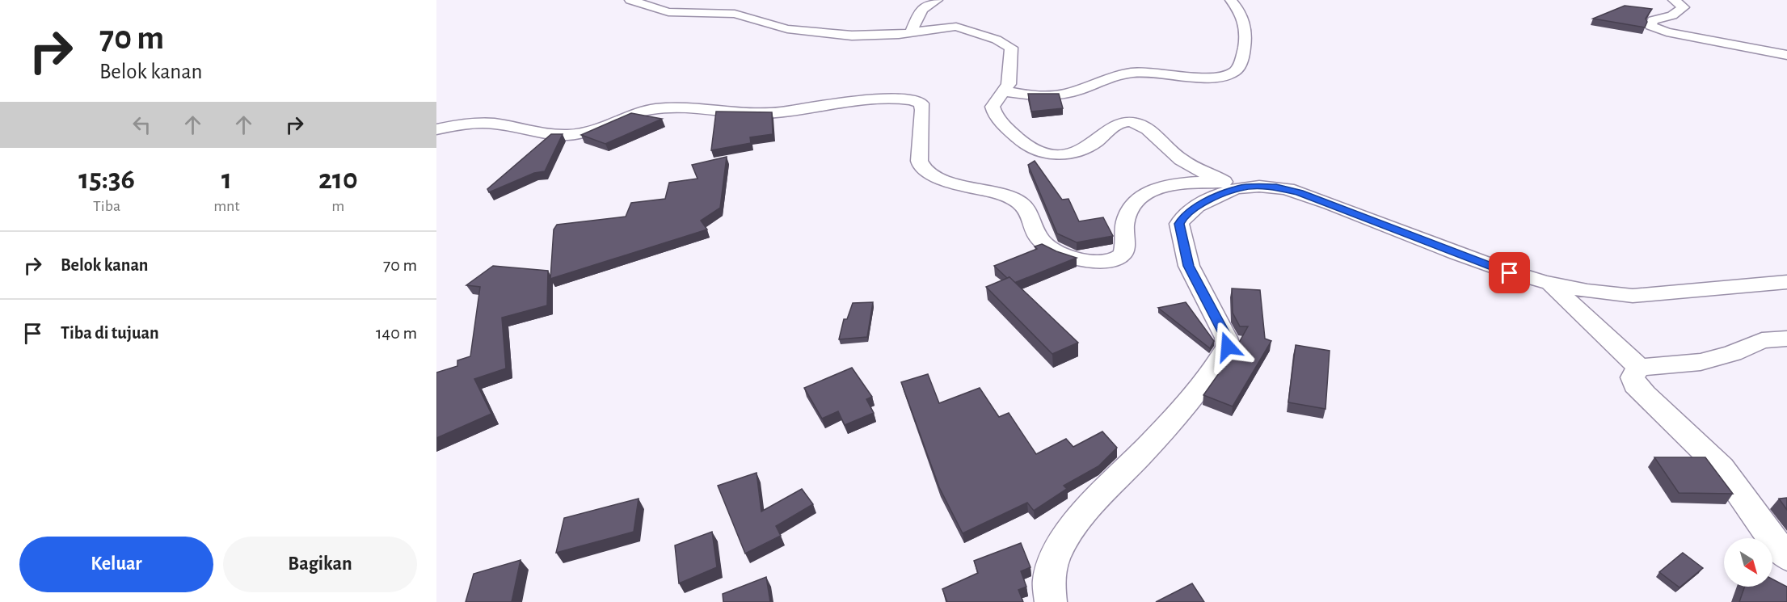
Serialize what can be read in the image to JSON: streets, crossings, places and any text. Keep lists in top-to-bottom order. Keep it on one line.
{"north":"bottom right","page":{"turn":["70 m","Belok kanan"],"eta":["15:36","Tiba","1","mnt","210","m"],"list":[{"name":"Belok kanan","value":"70 m"},{"name":"Tiba di tujuan","value":"140 m"}],"buttons":["Keluar","Bagikan"]}}
